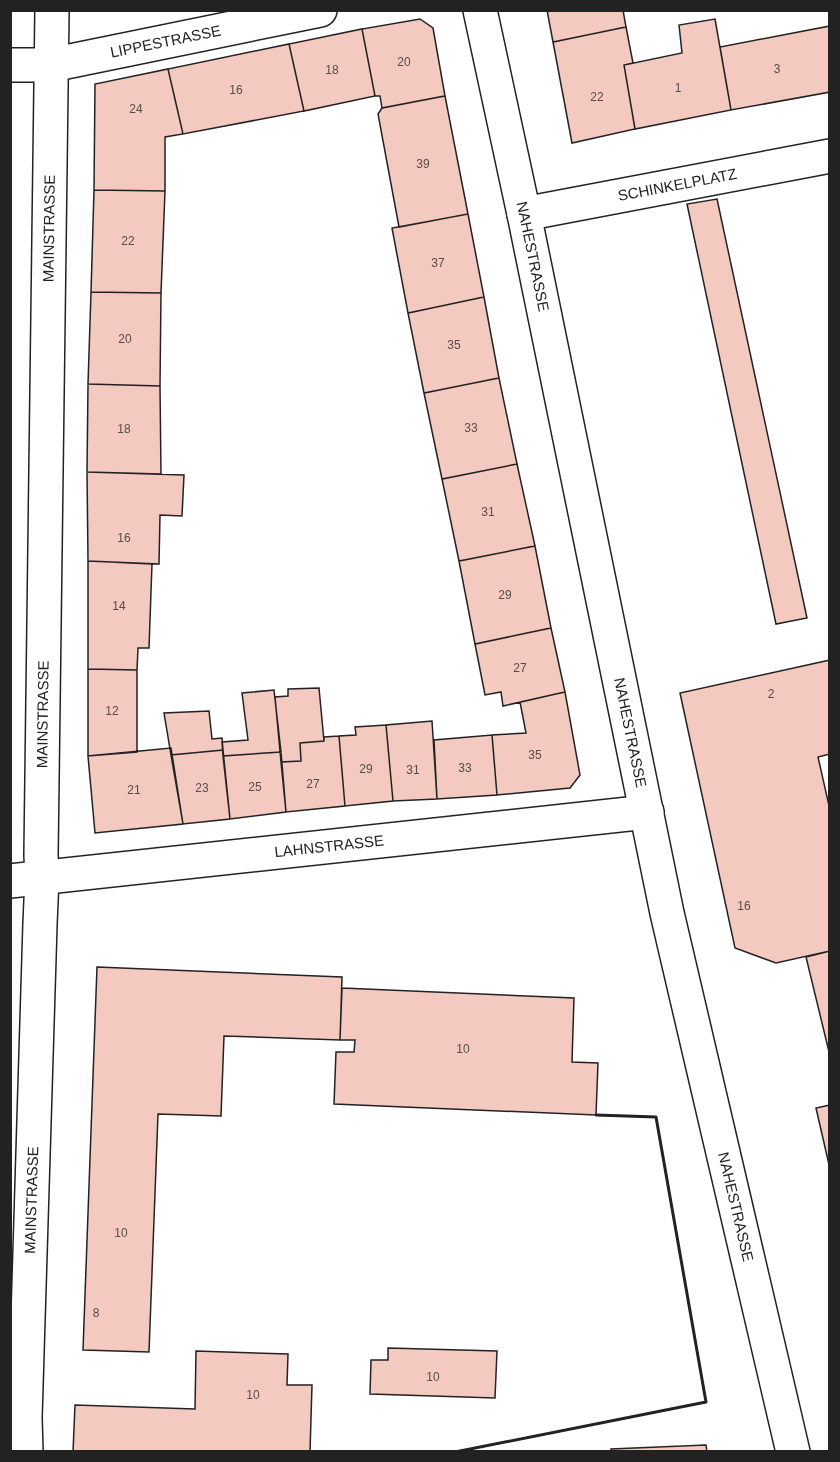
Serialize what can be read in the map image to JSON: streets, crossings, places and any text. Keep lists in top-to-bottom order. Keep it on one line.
{"streets":{"street":["LIPPESTRASSE","SCHINKELPLATZ","MAINSTRASSE","NAHESTRASSE","LAHNSTRASSE"]},"crossings":[["LIPPESTRASSE","MAINSTRASSE"],["SCHINKELPLATZ","NAHESTRASSE"],["MAINSTRASSE","LAHNSTRASSE"],["NAHESTRASSE","LAHNSTRASSE"]],"house_numbers":["20","3","18","1","16","22","24","39","22","37","20","35","33","18","31","16","29","14","27","2","12","35","33","29","31","27","25","23","21","16","10","10","8","10","10"]}
